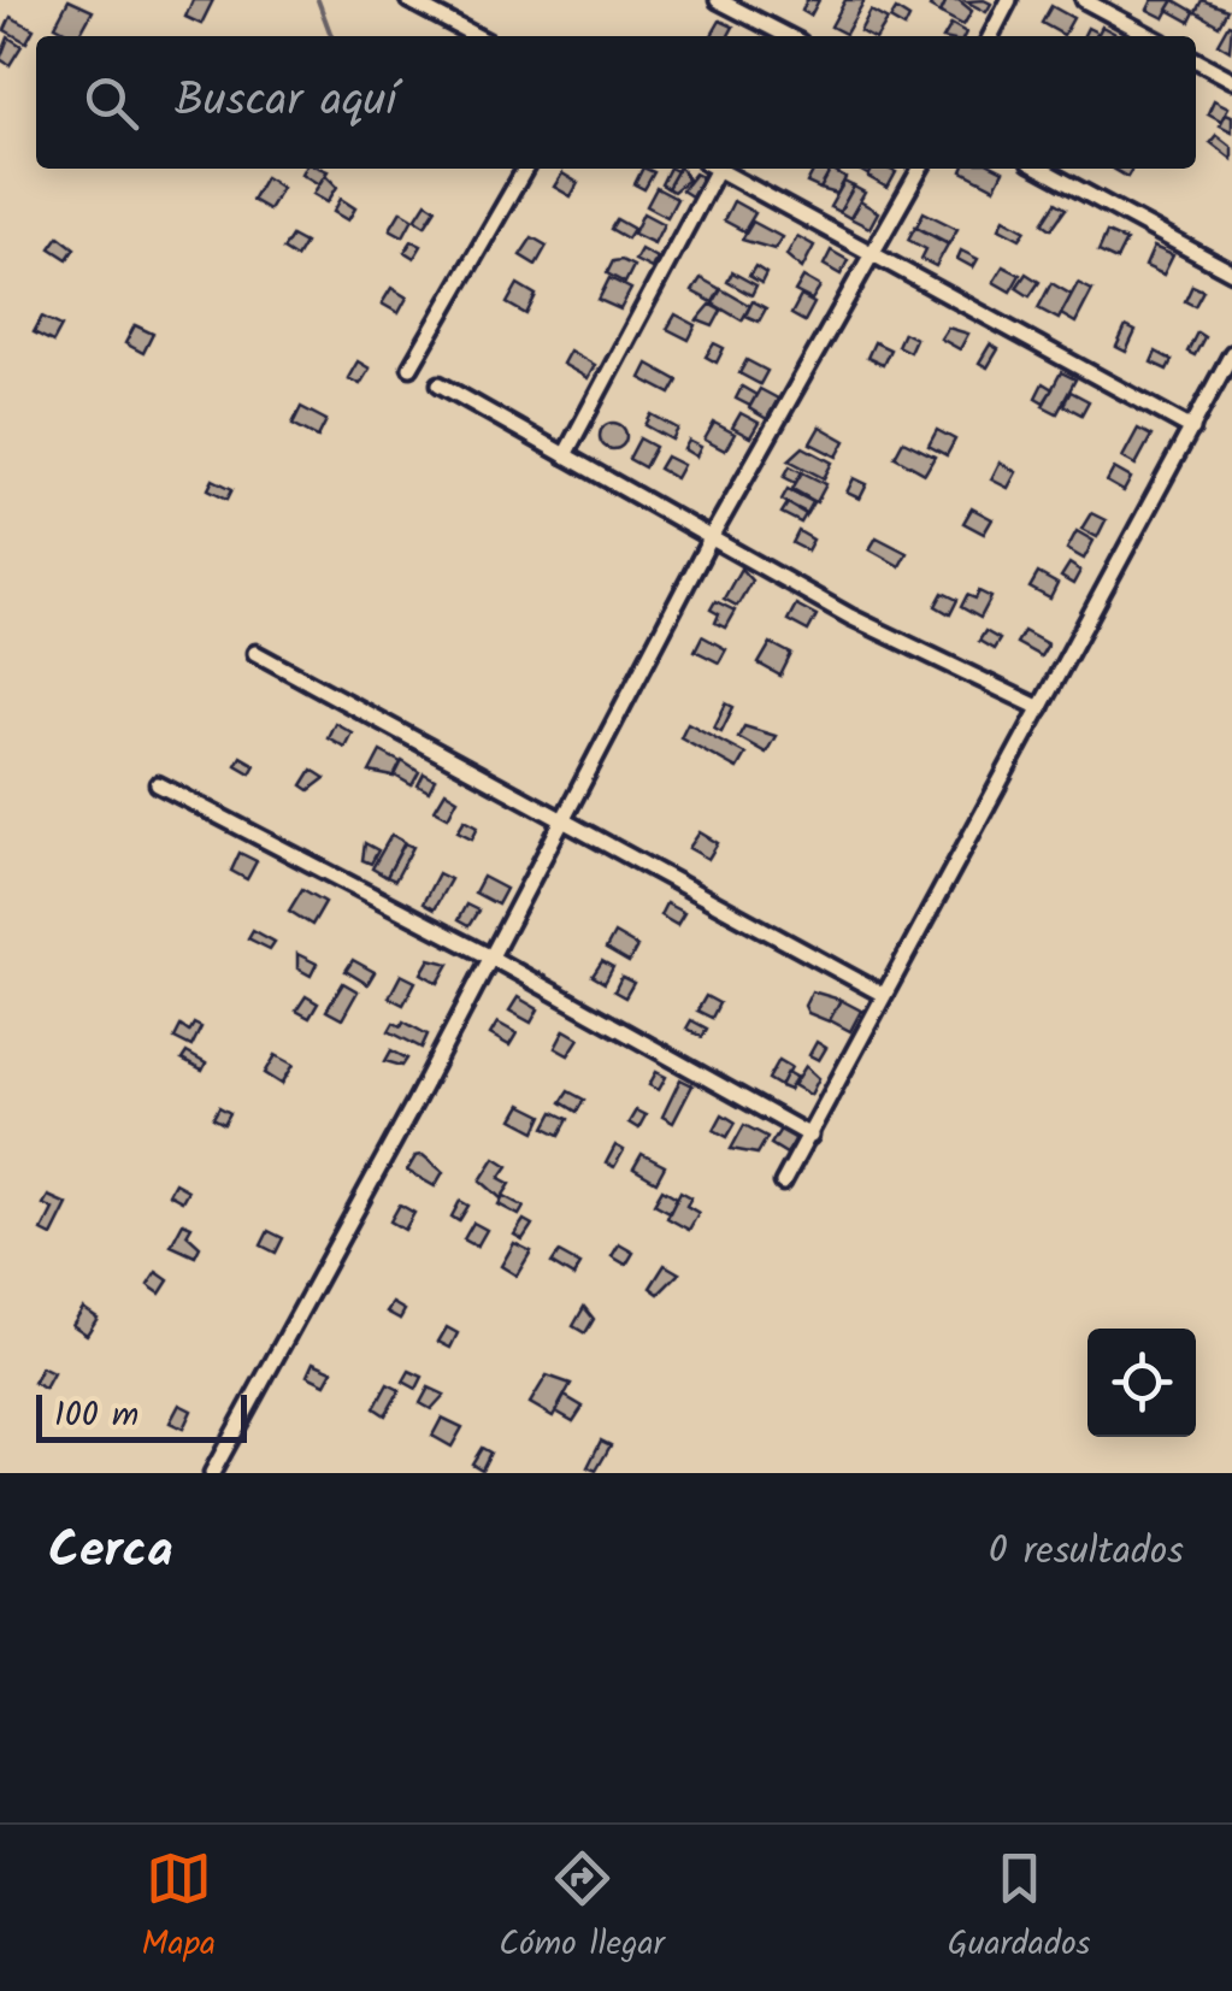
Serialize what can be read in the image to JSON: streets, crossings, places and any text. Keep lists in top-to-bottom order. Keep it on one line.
{"scale_bar":"100 m","page":{"search":"Buscar aquí","scale":"100 m","heading":["Cerca","0 resultados"],"nav":["Mapa","Cómo llegar","Guardados"]}}
